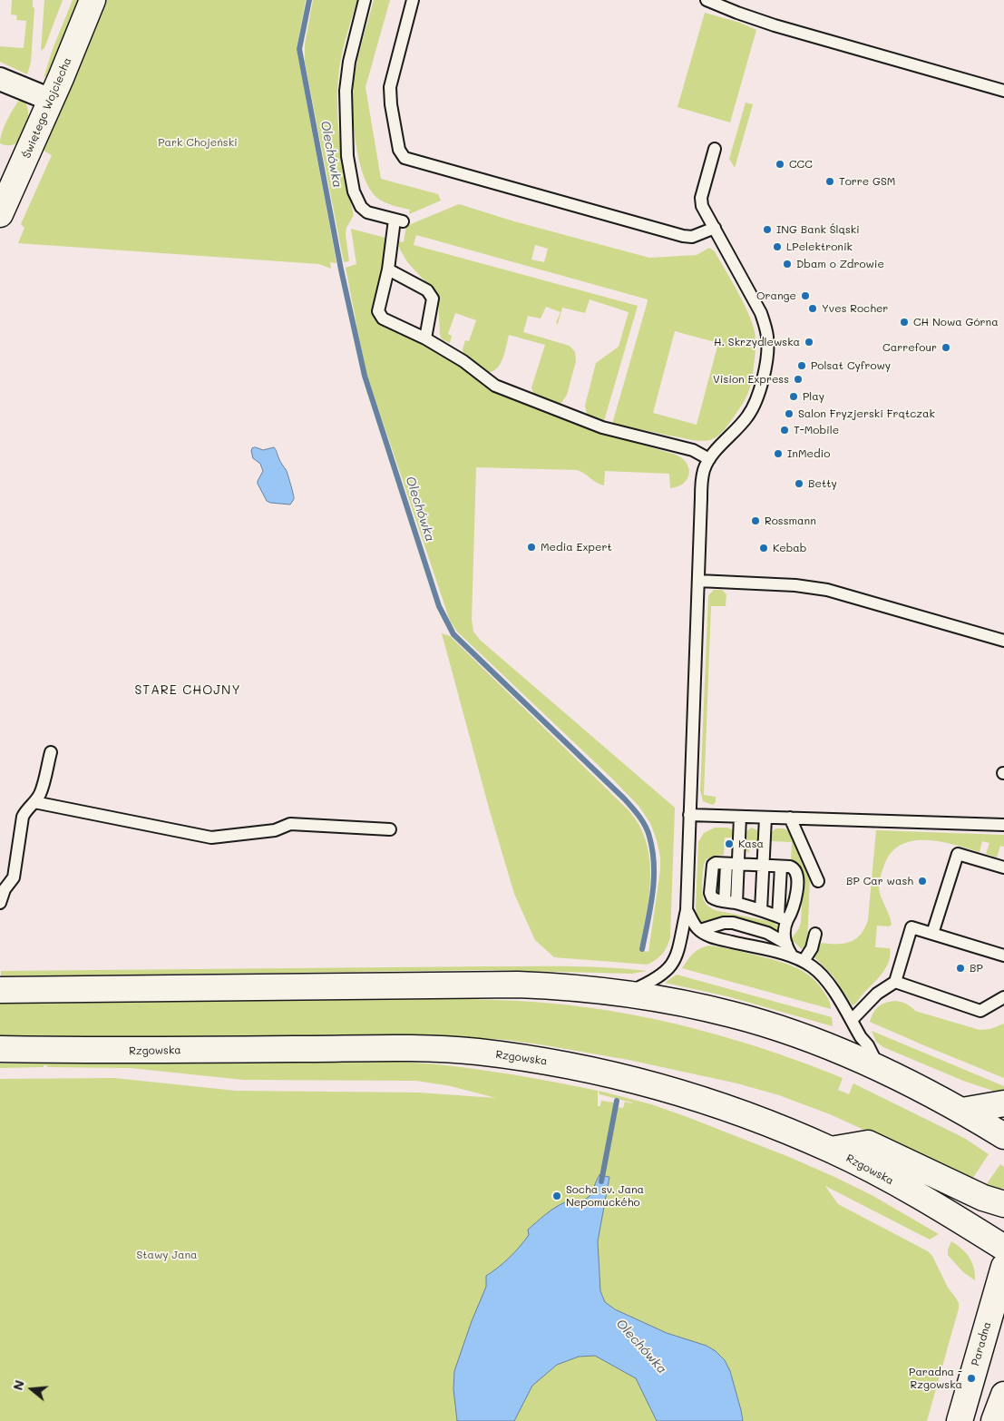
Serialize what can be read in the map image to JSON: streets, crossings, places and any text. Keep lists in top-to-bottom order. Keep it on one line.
{"streets":{"main road":["Świętego Wojciecha","Rzgowska","Paradna"]},"districts":["STARE CHOJNY"],"water":["Olechówka"],"parks":["Park Chojeński","Stawy Jana"],"places":["CCC","Torre GSM","ING Bank Śląski","LPelektronik","Dbam o Zdrowie","Orange","Yves Rocher","CH Nowa Górna","H. Skrzydlewska","Carrefour","Polsat Cyfrowy","Vision Express","Play","Salon Fryzjerski Frątczak","T-Mobile","InMedio","Betty","Rossmann","Media Expert","Kebab","Kasa","BP Car wash","BP","Socha sv. Jana Nepomuckého","Paradna - Rzgowska"],"north":"left"}
